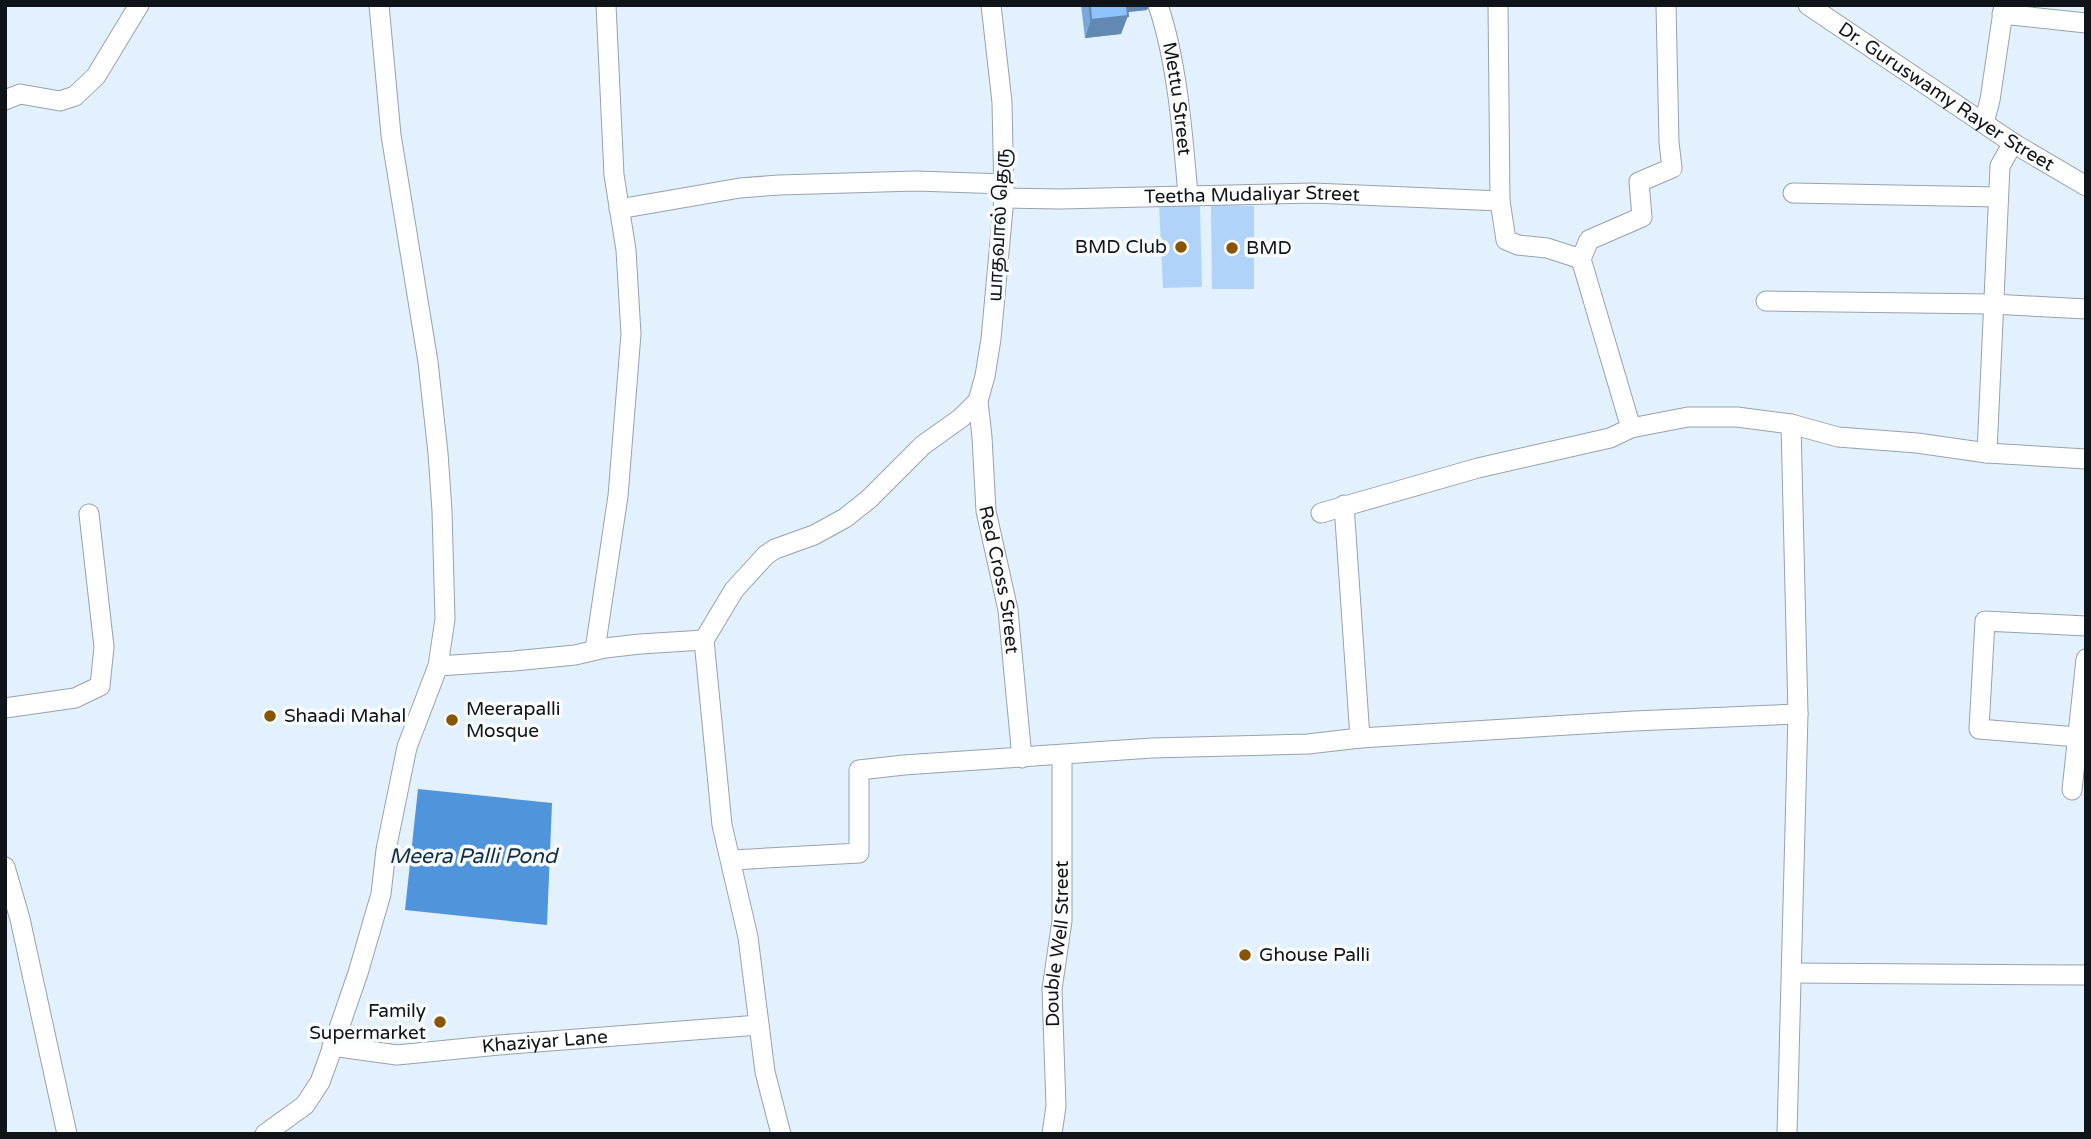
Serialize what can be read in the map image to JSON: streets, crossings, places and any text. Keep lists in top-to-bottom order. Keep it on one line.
{"streets":{"street":["Dr. Guruswamy Rayer Street","Mettu Street","Teetha Mudaliyar Street","யாதவால் தெரு","Red Cross Street","Double Well Street","Khaziyar Lane"]},"crossings":[["Mettu Street","Teetha Mudaliyar Street"],["Teetha Mudaliyar Street","யாதவால் தெரு"],["யாதவால் தெரு","Red Cross Street"]],"water":["Meera Palli Pond"],"places":["BMD Club","BMD","Shaadi Mahal","Meerapalli Mosque","Ghouse Palli","Family Supermarket"]}
